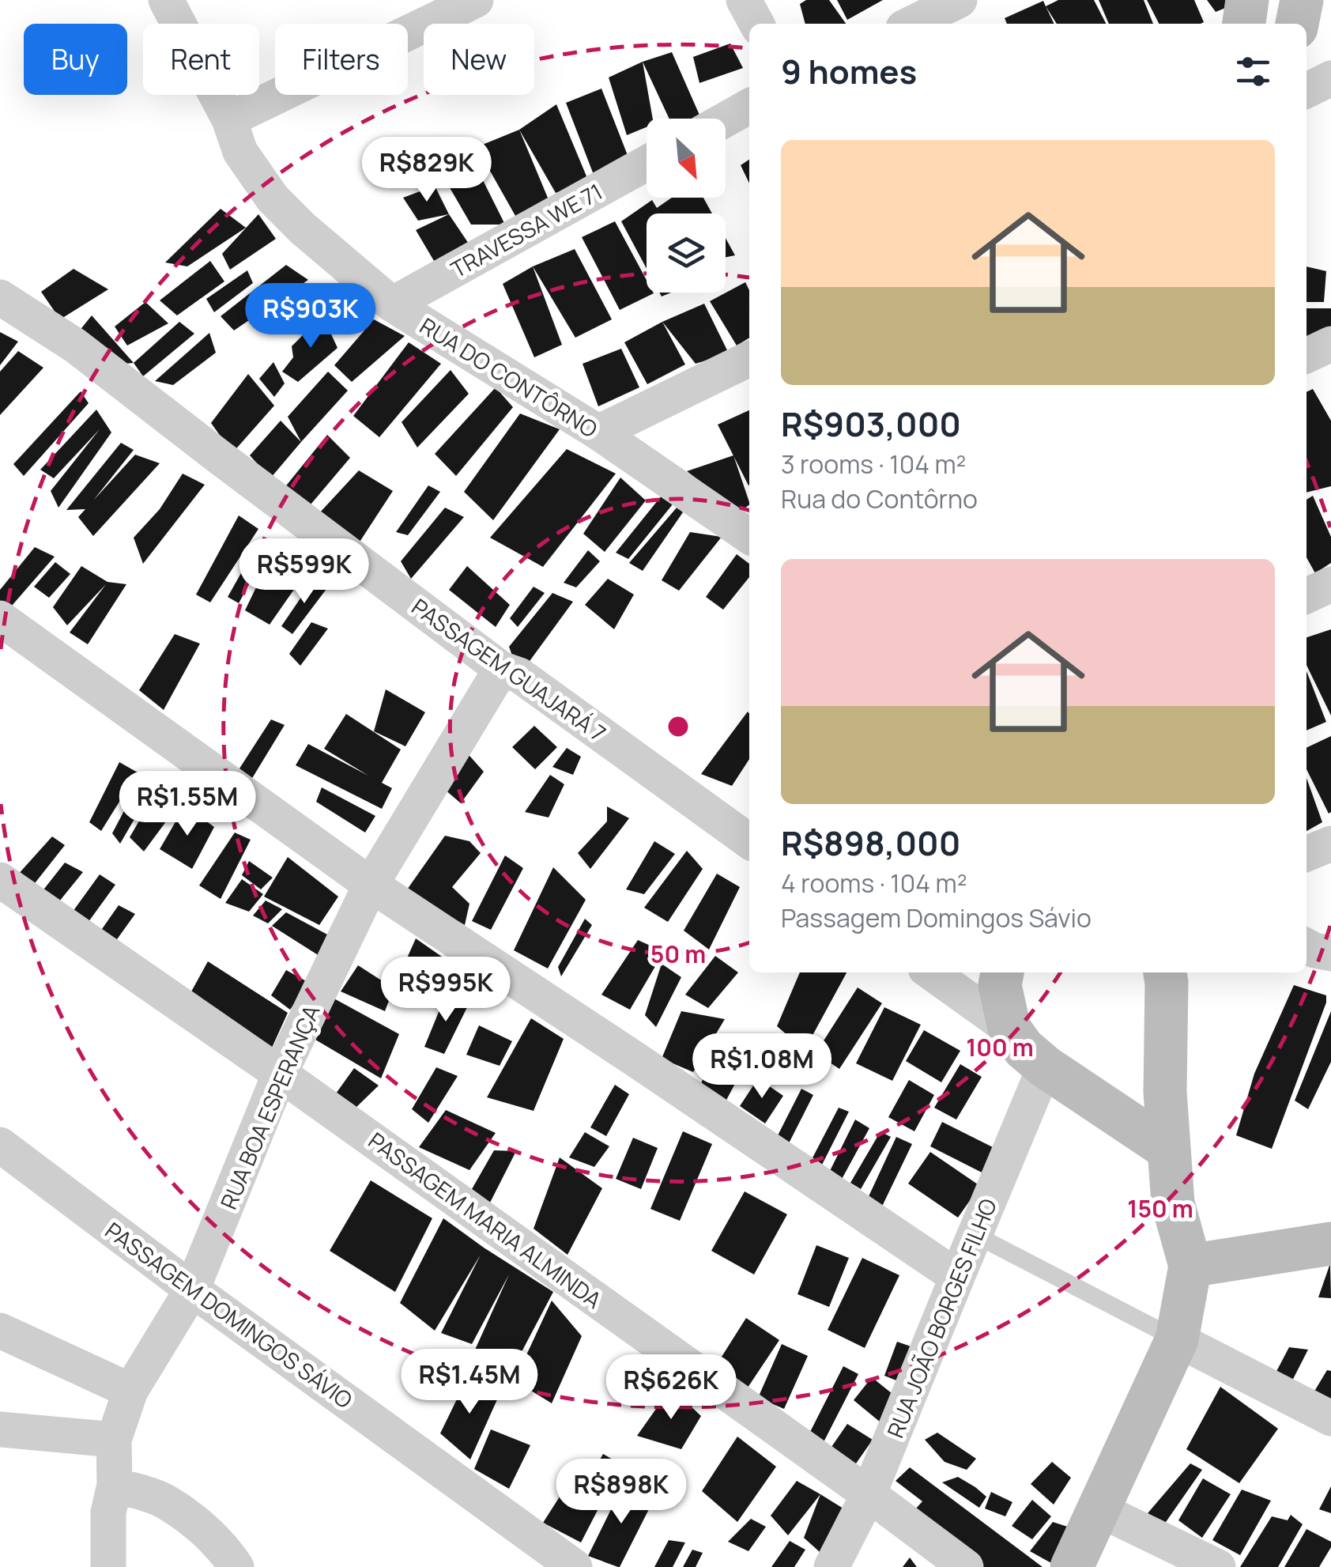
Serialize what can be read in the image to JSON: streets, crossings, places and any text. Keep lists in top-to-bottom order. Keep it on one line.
{"streets":{"street":["TRAVESSA WE 71","RUA DO CONTÔRNO","PASSAGEM GUAJARÁ 7","RUA BOA ESPERANÇA","PASSAGEM MARIA ALMINDA","PASSAGEM DOMINGOS SÁVIO","RUA JOÃO BORGES FILHO"]},"crossings":[["TRAVESSA WE 71","RUA DO CONTÔRNO"],["PASSAGEM GUAJARÁ 7","RUA BOA ESPERANÇA"],["RUA BOA ESPERANÇA","PASSAGEM MARIA ALMINDA"],["RUA BOA ESPERANÇA","PASSAGEM DOMINGOS SÁVIO"],["PASSAGEM MARIA ALMINDA","RUA JOÃO BORGES FILHO"]],"north":"bottom right","page":{"chip":["Buy","Rent","Filters","New"],"heading":"9 homes","list":[{"name":"R$903,000","note":"3 rooms · 104 m² · Rua do Contôrno"},{"name":"R$898,000","note":"4 rooms · 104 m² · Passagem Domingos Sávio"}],"price":["R$829K","R$903K","R$599K","R$1.55M","R$995K","R$1.08M","R$1.45M","R$626K","R$898K"]},"rings":["50 m","100 m","150 m"]}
